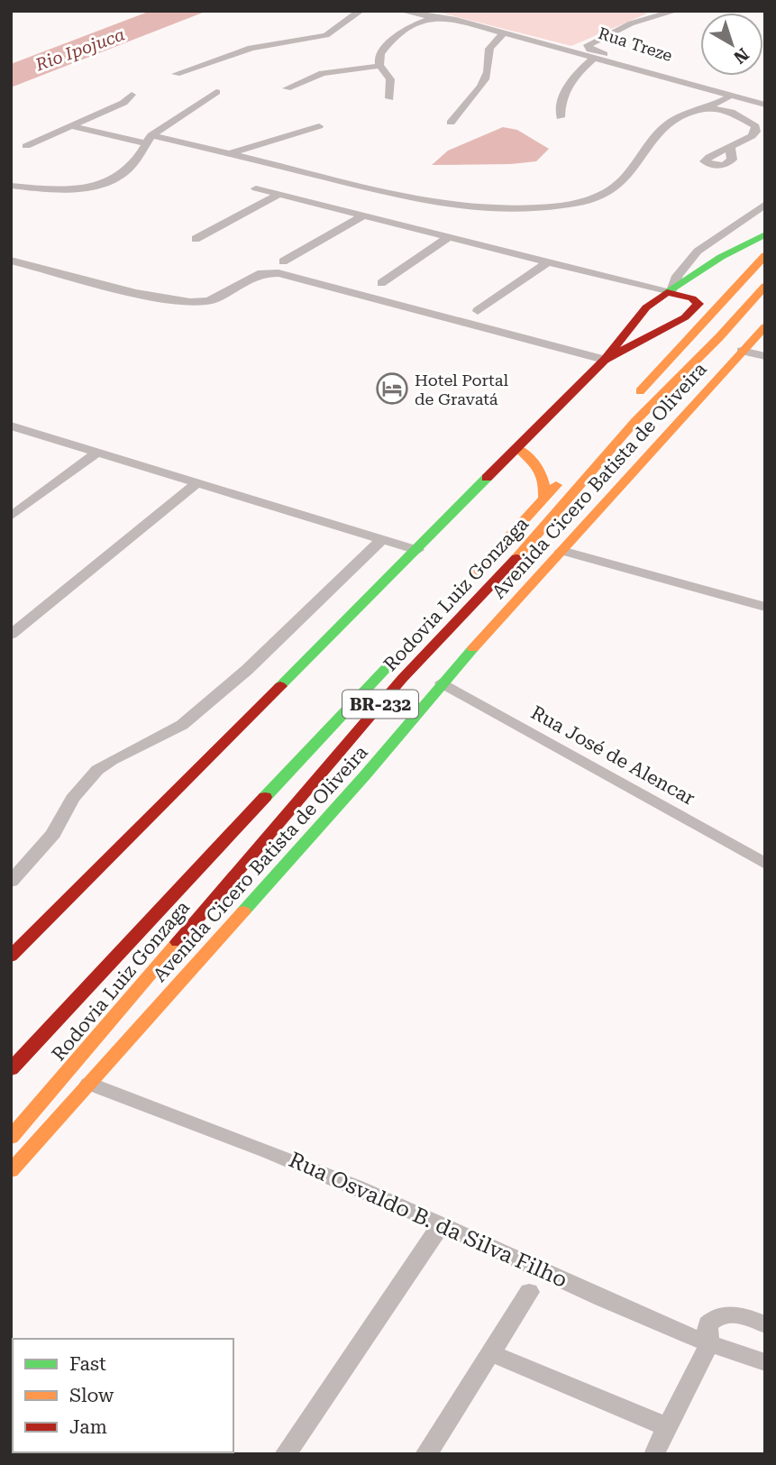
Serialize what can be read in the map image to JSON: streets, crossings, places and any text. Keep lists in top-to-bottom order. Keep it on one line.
{"streets":{"main road":["Avenida Cicero Batista de Oliveira","Rodovia Luiz Gonzaga","BR-232"],"street":["Rua Treze","Rua José de Alencar","Rua Osvaldo B. da Silva Filho"]},"crossings":[["Avenida Cicero Batista de Oliveira","Rua José de Alencar"],["Avenida Cicero Batista de Oliveira","Rua Osvaldo B. da Silva Filho"]],"water":["Rio Ipojuca"],"places":{"hotel":["Hotel Portal de Gravatá"]},"legend":["Fast","Slow","Jam"],"north":"bottom right"}
